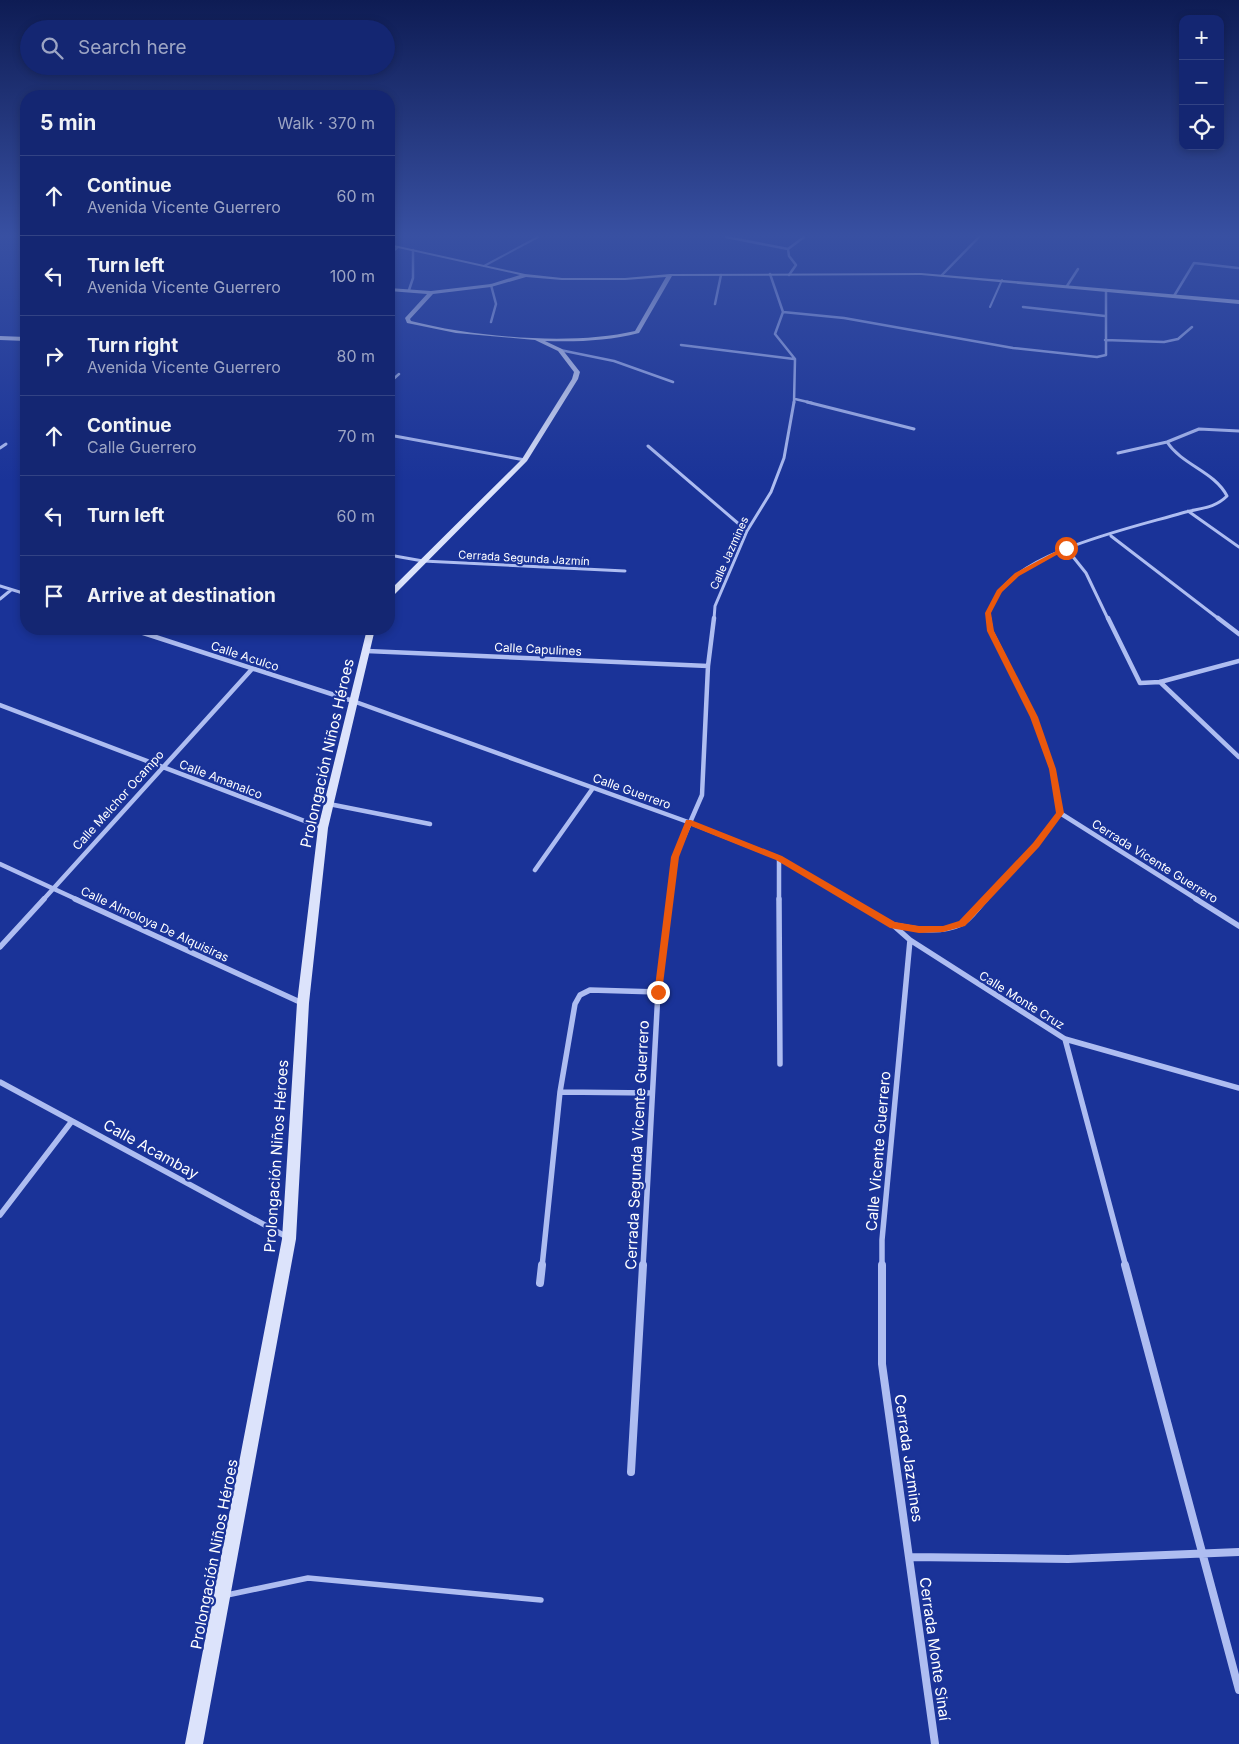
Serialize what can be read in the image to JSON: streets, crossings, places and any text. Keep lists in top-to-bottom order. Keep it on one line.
{"streets":{"street":["Calle Jazmines","Cerrada Segunda Jazmín","Calle Capulines","Calle Aculco","Prolongación Niños Héroes","Calle Amanalco","Calle Guerrero","Calle Melchor Ocampo","Cerrada Vicente Guerrero","Calle Almoloya De Alquisiras","Calle Monte Cruz","Cerrada Segunda Vicente Guerrero","Calle Acambay","Calle Vicente Guerrero","Cerrada Jazmines","Cerrada Monte Sinaí"]},"crossings":[["Calle Jazmines","Calle Capulines"],["Calle Jazmines","Calle Guerrero"],["Calle Jazmines","Cerrada Segunda Vicente Guerrero"],["Calle Capulines","Prolongación Niños Héroes"],["Calle Aculco","Prolongación Niños Héroes"],["Calle Aculco","Calle Guerrero"],["Calle Aculco","Calle Melchor Ocampo"],["Prolongación Niños Héroes","Calle Amanalco"],["Prolongación Niños Héroes","Calle Guerrero"],["Prolongación Niños Héroes","Calle Almoloya De Alquisiras"],["Prolongación Niños Héroes","Calle Acambay"],["Calle Amanalco","Calle Melchor Ocampo"],["Calle Guerrero","Calle Monte Cruz"],["Calle Guerrero","Cerrada Segunda Vicente Guerrero"],["Calle Melchor Ocampo","Calle Almoloya De Alquisiras"],["Calle Monte Cruz","Calle Vicente Guerrero"],["Calle Vicente Guerrero","Cerrada Jazmines"],["Cerrada Jazmines","Cerrada Monte Sinaí"]],"page":{"map_buttons":["+","−"],"search":"Search here","heading":["5 min","Walk · 370 m"],"list":[["Continue","Avenida Vicente Guerrero","60 m"],["Turn left","Avenida Vicente Guerrero","100 m"],["Turn right","Avenida Vicente Guerrero","80 m"],["Continue","Calle Guerrero","70 m"],["Turn left","60 m"],"Arrive at destination"]}}
